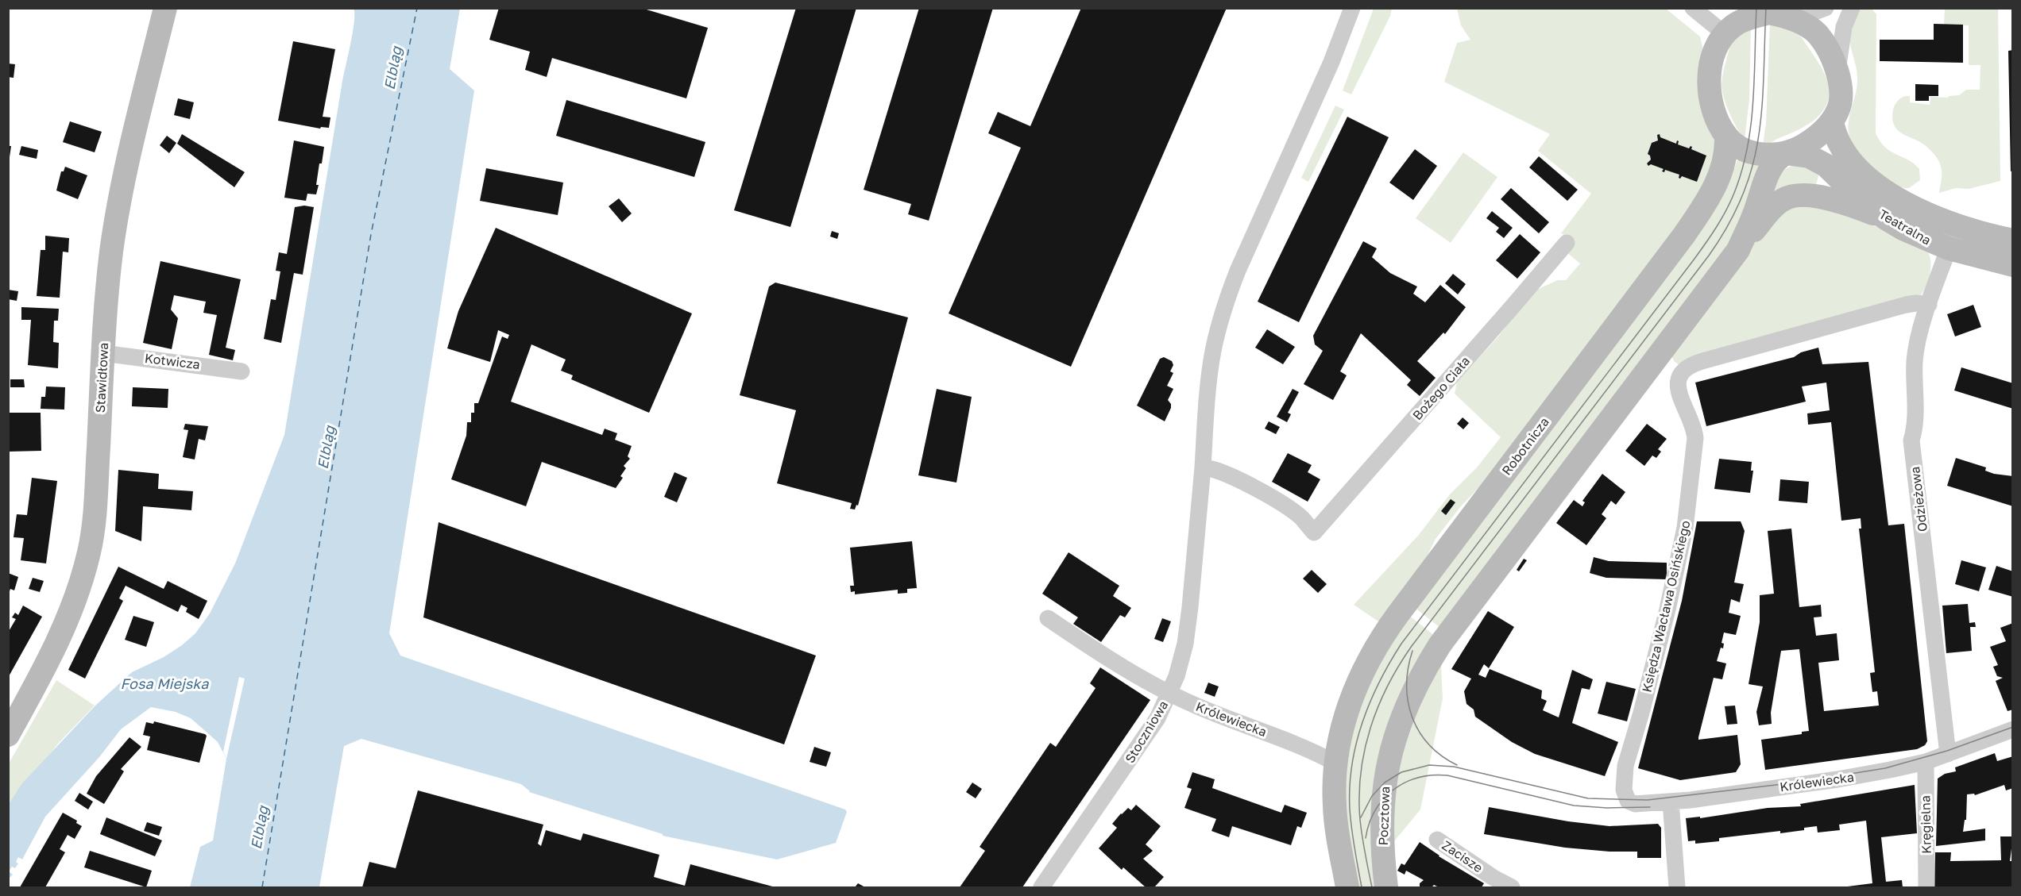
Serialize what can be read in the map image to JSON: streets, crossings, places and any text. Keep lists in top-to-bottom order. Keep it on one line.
{"streets":{"main road":["Teatralna","Stawidłowa","Robotnicza","Pocztowa"],"street":["Kotwicza","Bożego Ciała","Odzieżowa","Księdza Wacława Osińskiego","Królewiecka","Stoczniowa","Kręgielna","Zacisze"]},"crossings":[["Teatralna","Robotnicza"],["Teatralna","Odzieżowa"],["Kotwicza","Stawidłowa"],["Robotnicza","Królewiecka"],["Odzieżowa","Księdza Wacława Osińskiego"],["Odzieżowa","Królewiecka"],["Księdza Wacława Osińskiego","Królewiecka"],["Królewiecka","Stoczniowa"],["Królewiecka","Kręgielna"]],"water":["Elbląg","Fosa Miejska"]}
